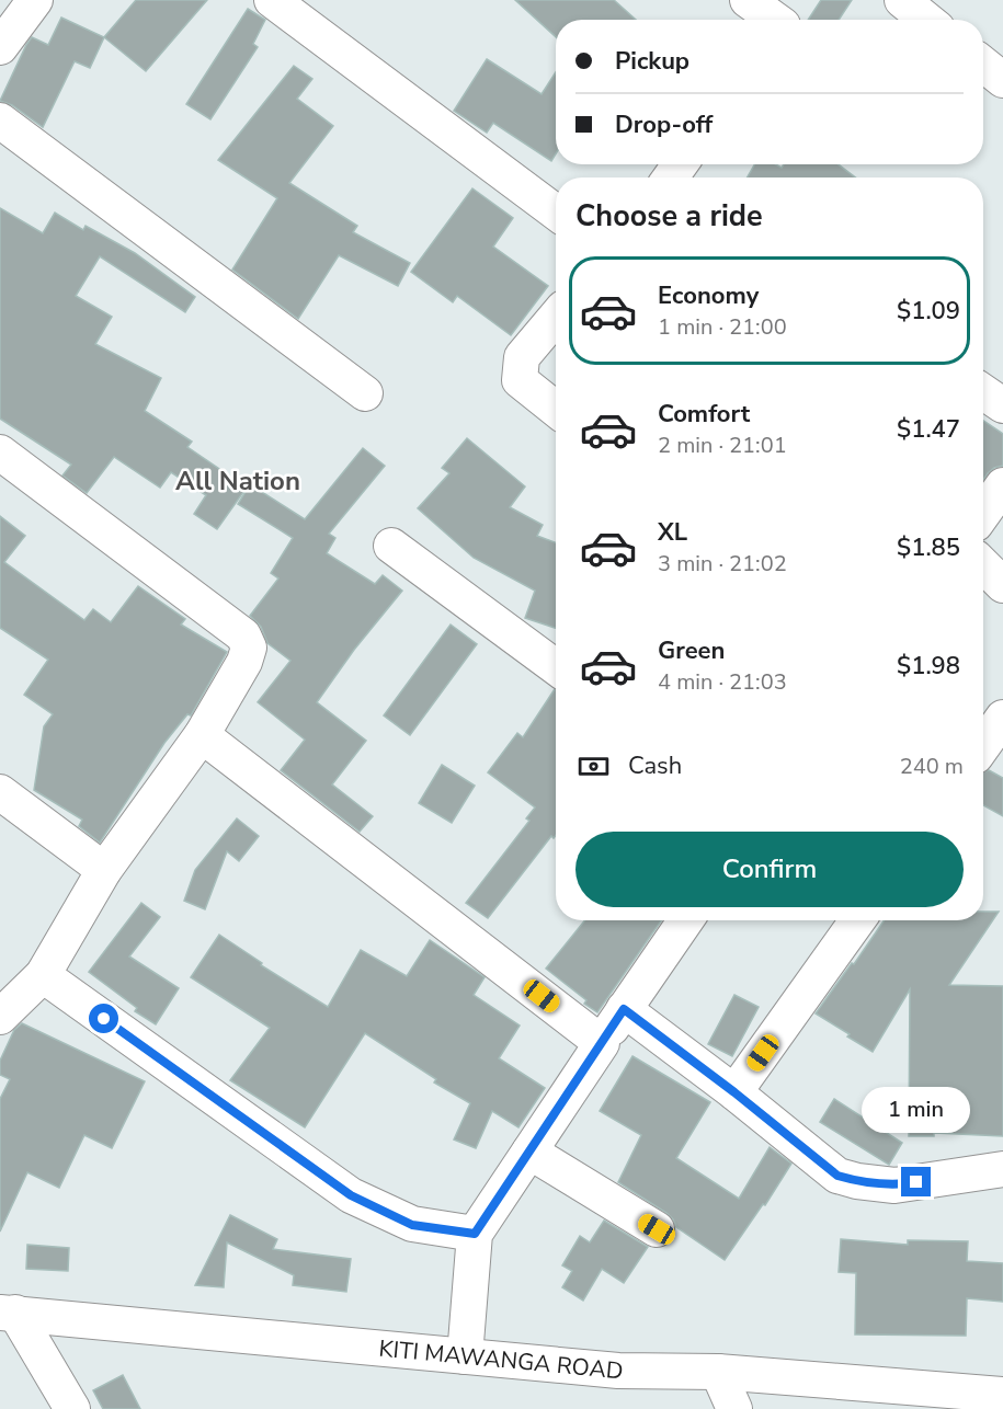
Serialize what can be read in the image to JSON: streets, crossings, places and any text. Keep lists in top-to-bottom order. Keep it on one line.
{"streets":{"street":["KITI MAWANGA ROAD"]},"districts":["All Nation"],"page":{"banner":["Pickup","Drop-off"],"heading":"Choose a ride","list":[{"name":"Economy","note":"1 min · 21:00","value":"$1.09"},{"name":"Comfort","note":"2 min · 21:01","value":"$1.47"},{"name":"XL","note":"3 min · 21:02","value":"$1.85"},{"name":"Green","note":"4 min · 21:03","value":"$1.98"}],"pay":["Cash","240 m"],"buttons":"Confirm","bubble":"1 min"}}
